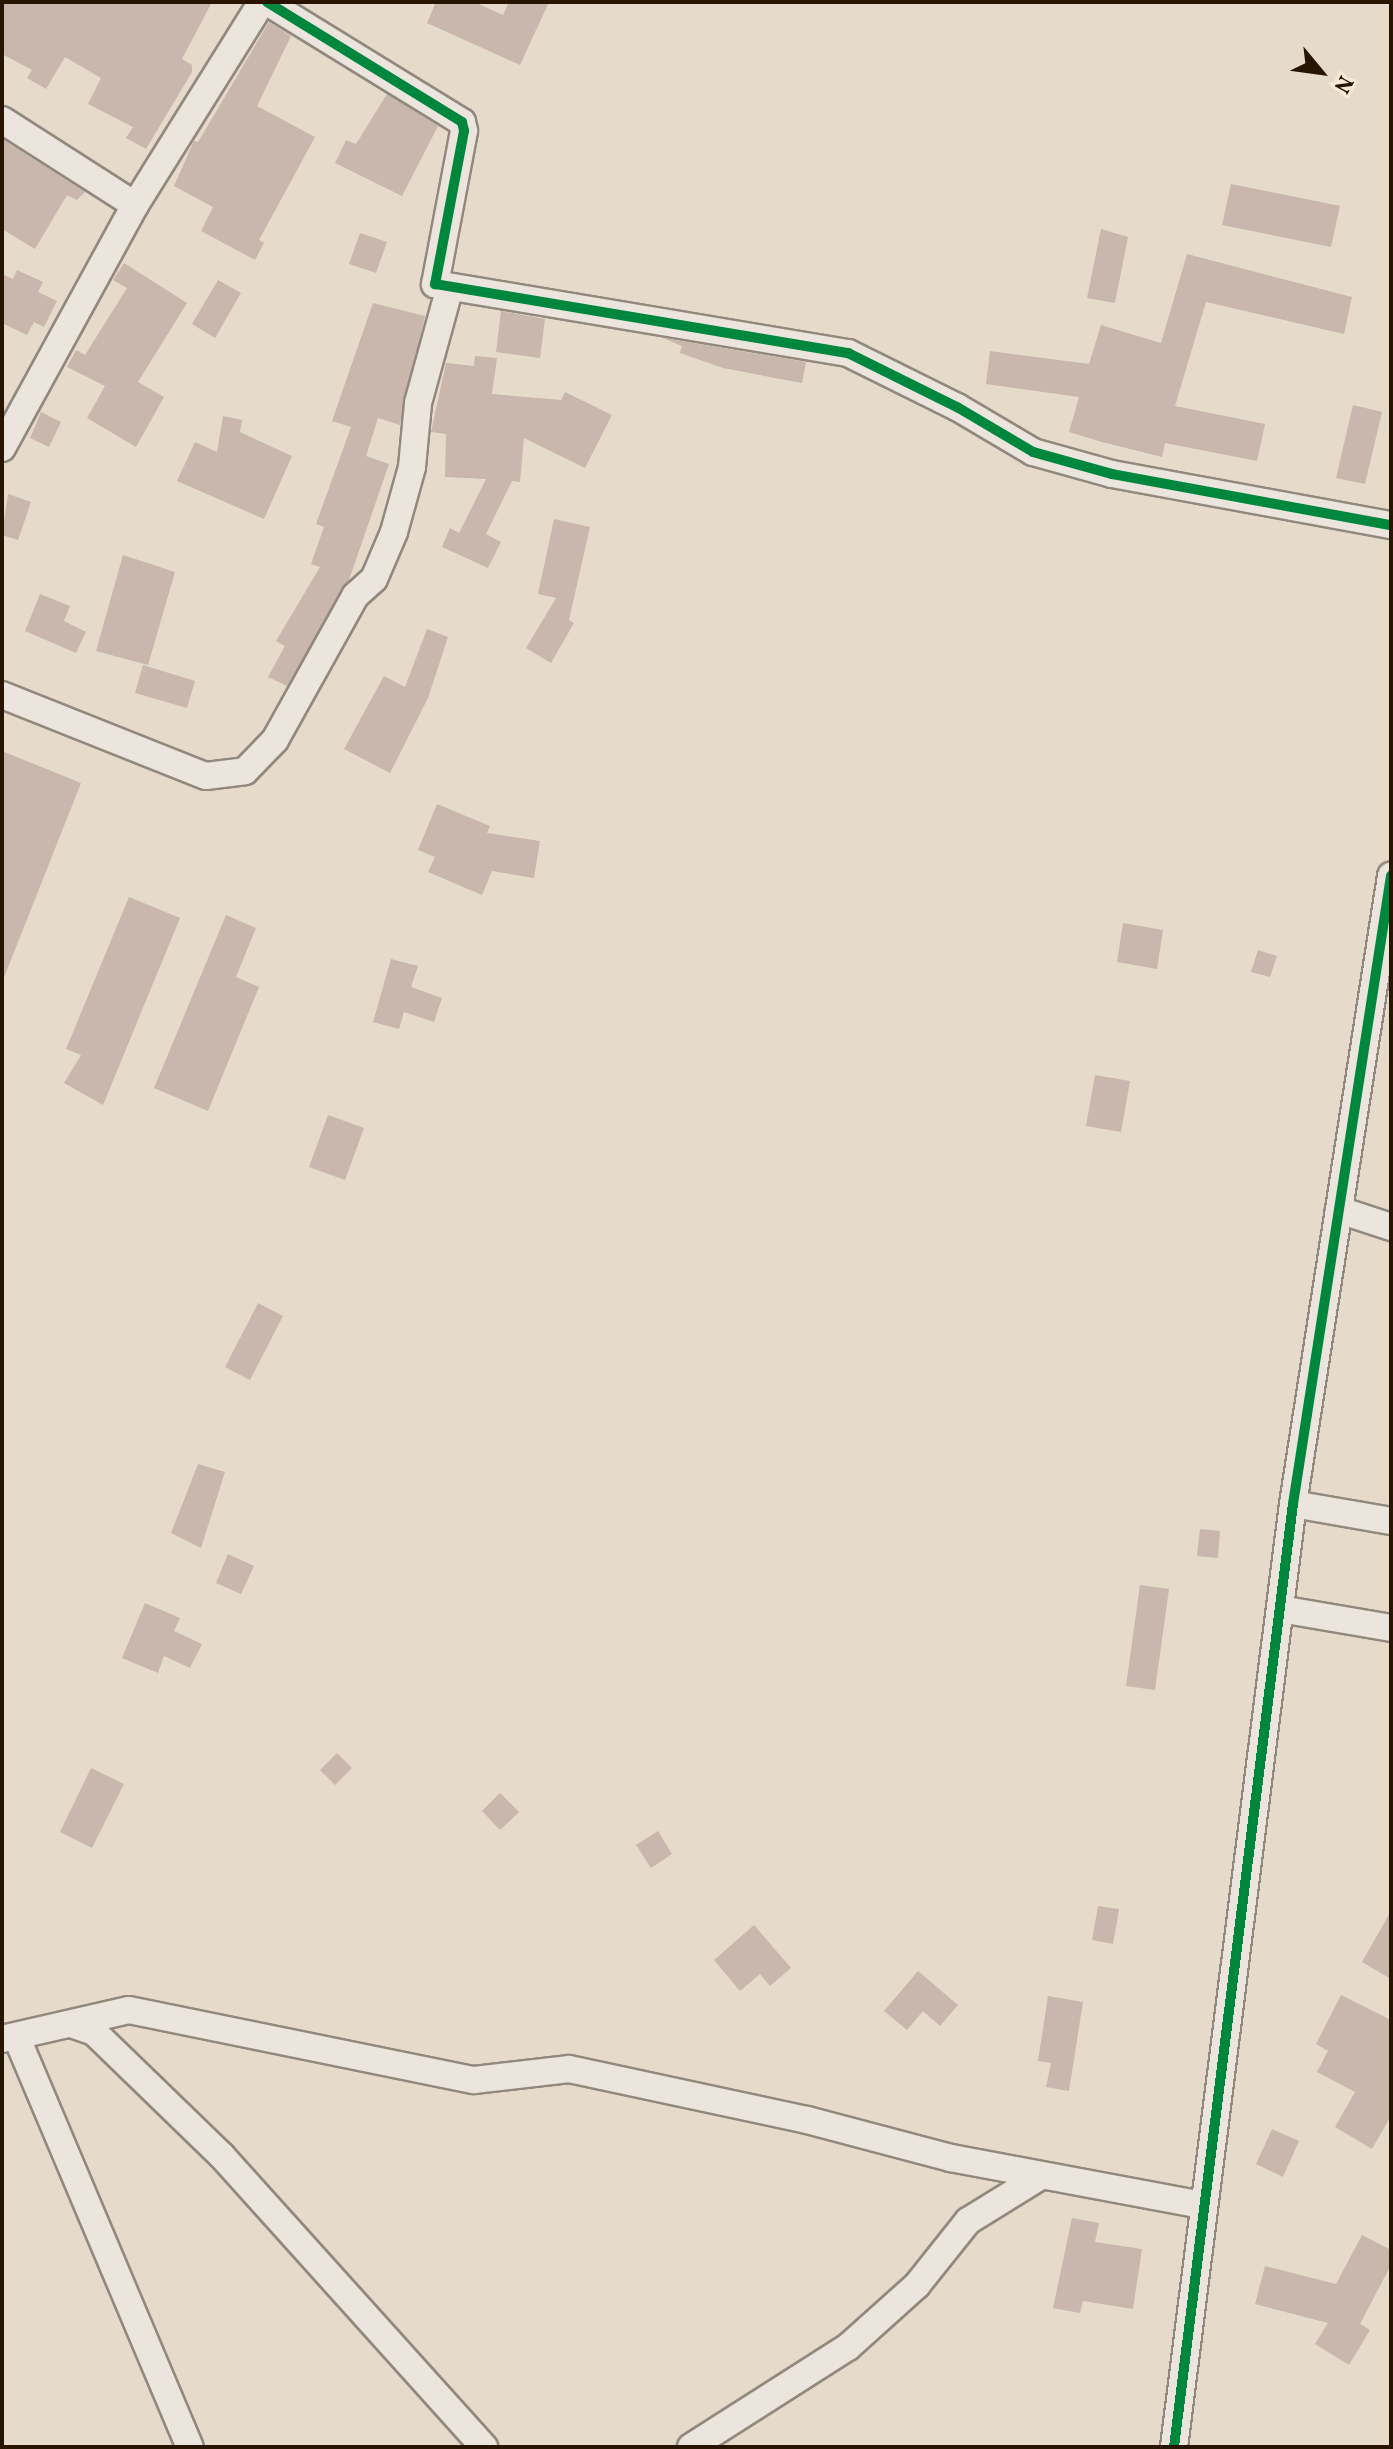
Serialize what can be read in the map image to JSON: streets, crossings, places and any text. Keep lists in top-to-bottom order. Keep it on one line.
{"north":"bottom right"}
